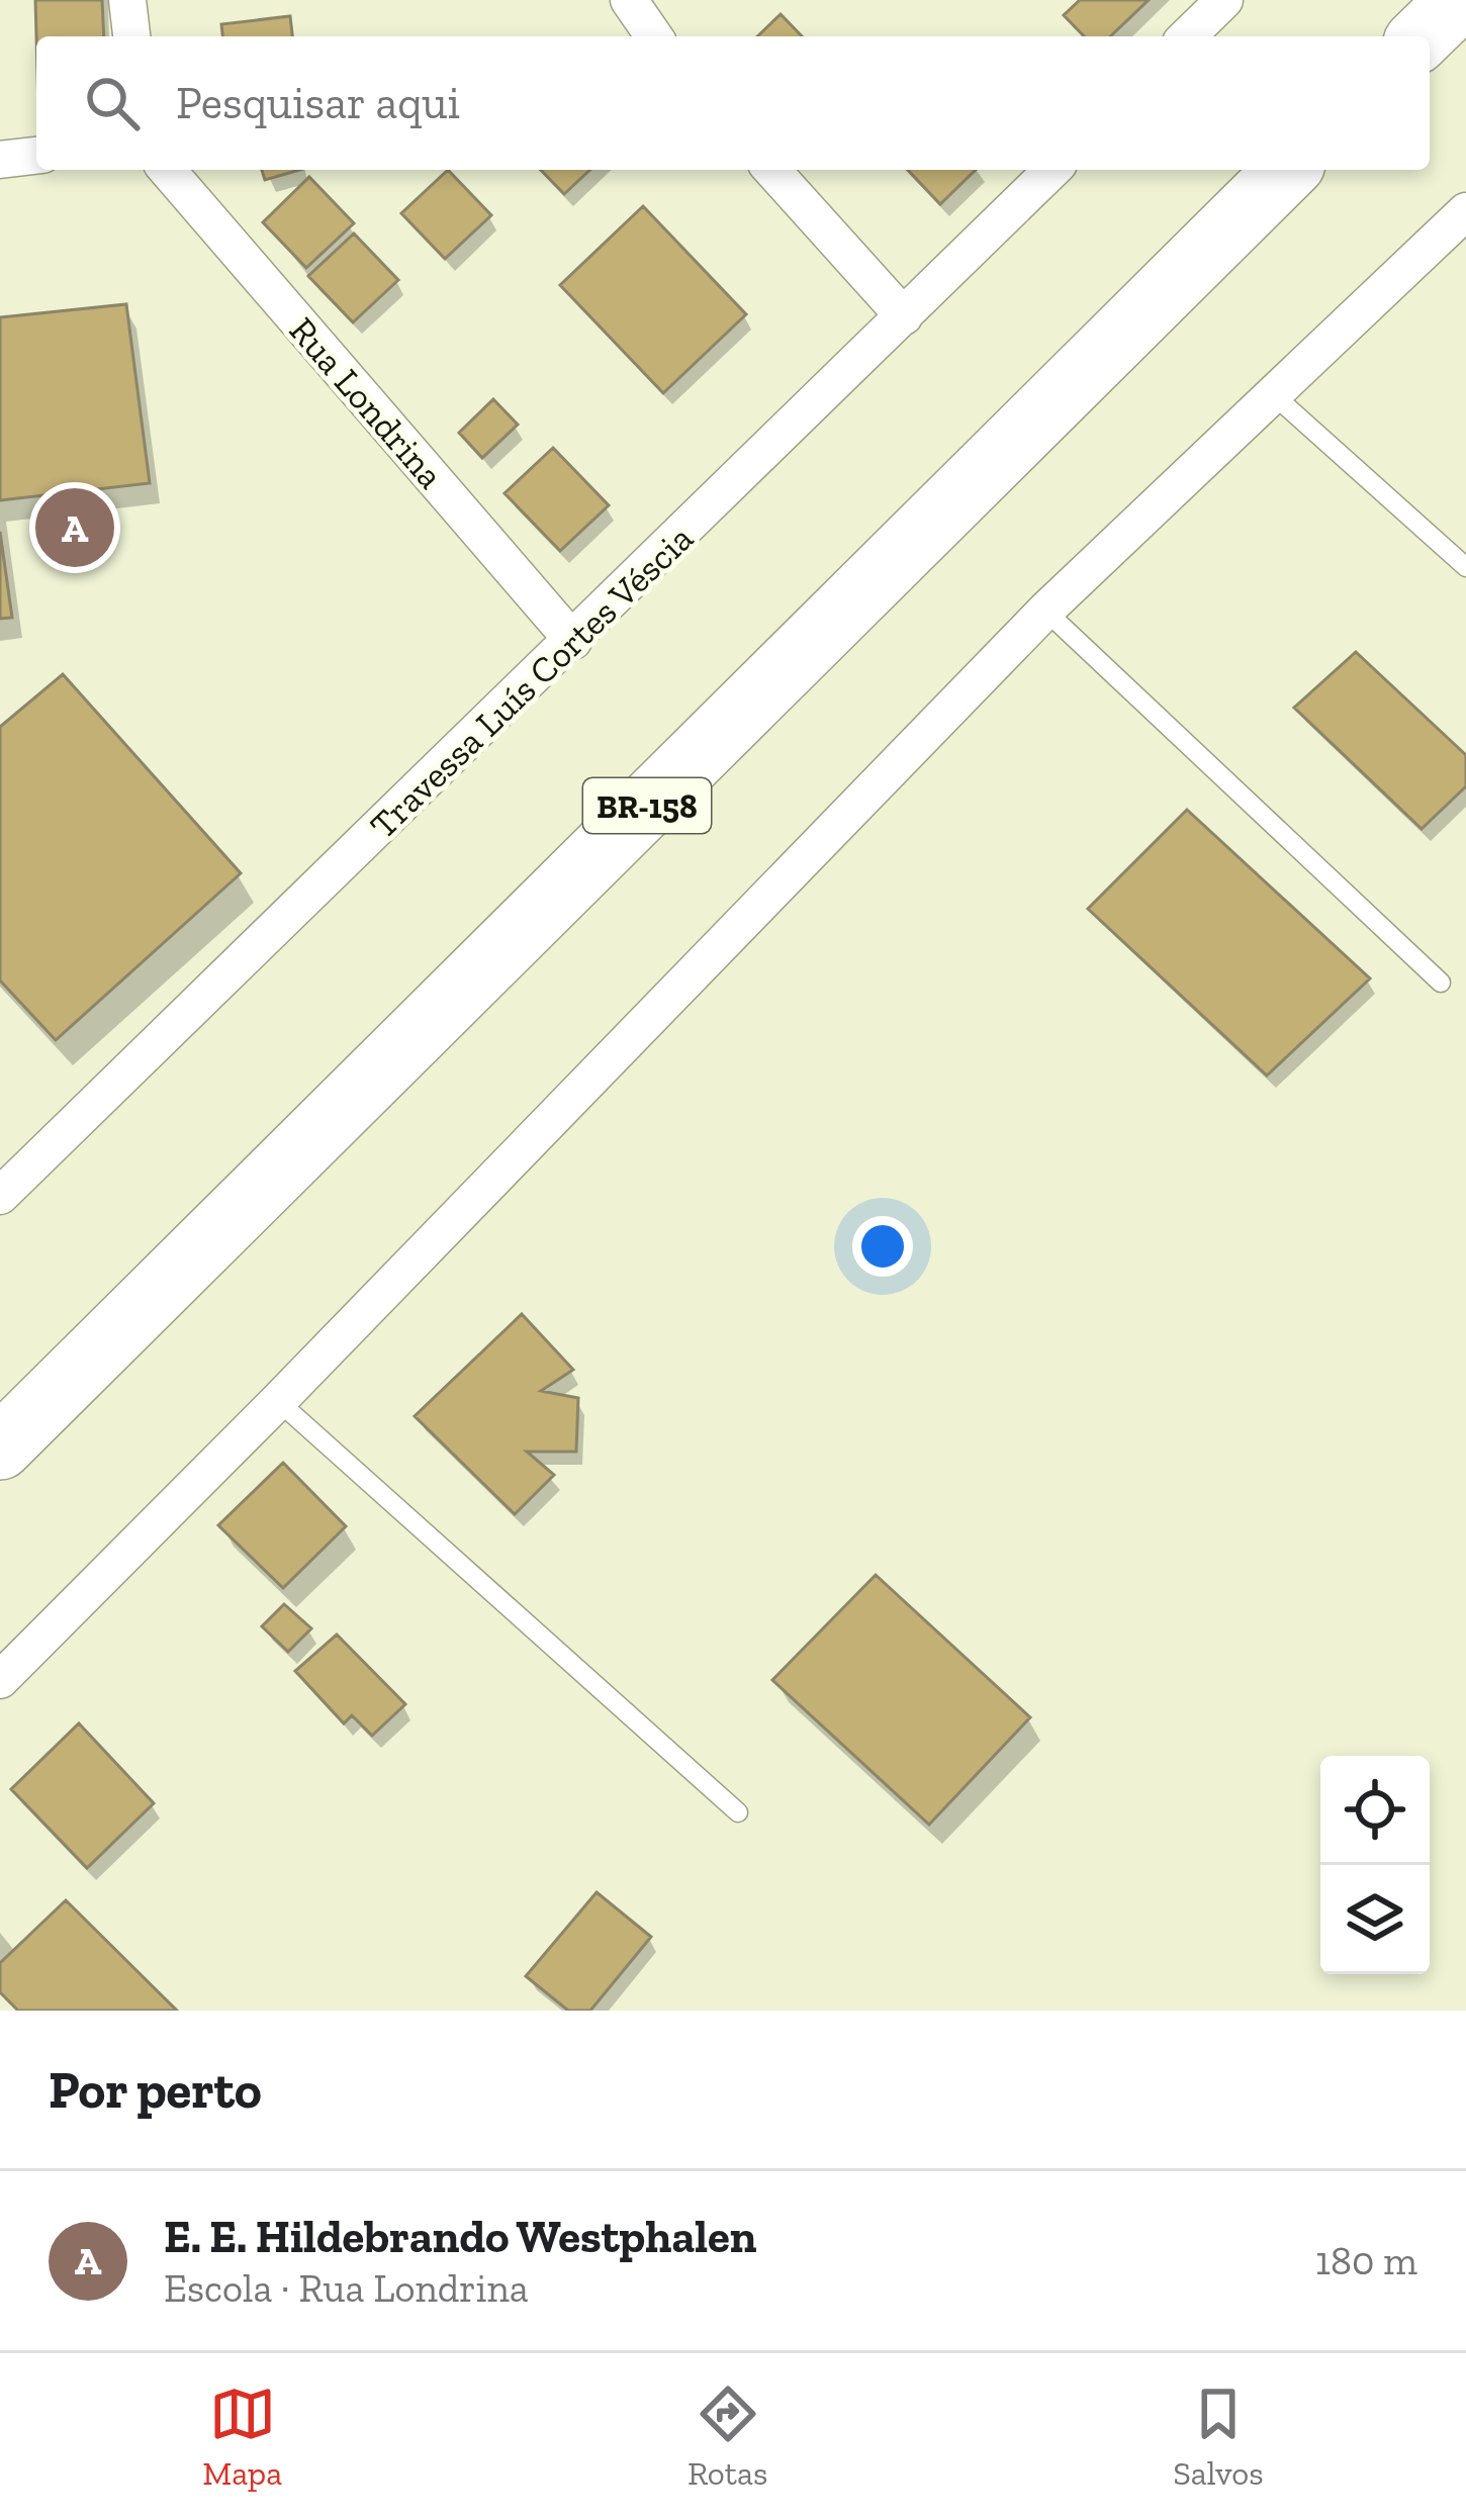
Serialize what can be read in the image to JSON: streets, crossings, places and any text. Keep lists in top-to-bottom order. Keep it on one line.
{"streets":{"highway":["BR-158"],"street":["Rua Londrina","Travessa Luís Cortes Véscia"]},"crossings":[["Rua Londrina","Travessa Luís Cortes Véscia"]],"page":{"search":"Pesquisar aqui","pins":"A","heading":"Por perto","list":[{"mark":"A","name":"E. E. Hildebrando Westphalen","note":"Escola · Rua Londrina","value":"180 m"}],"nav":["Mapa","Rotas","Salvos"]}}
